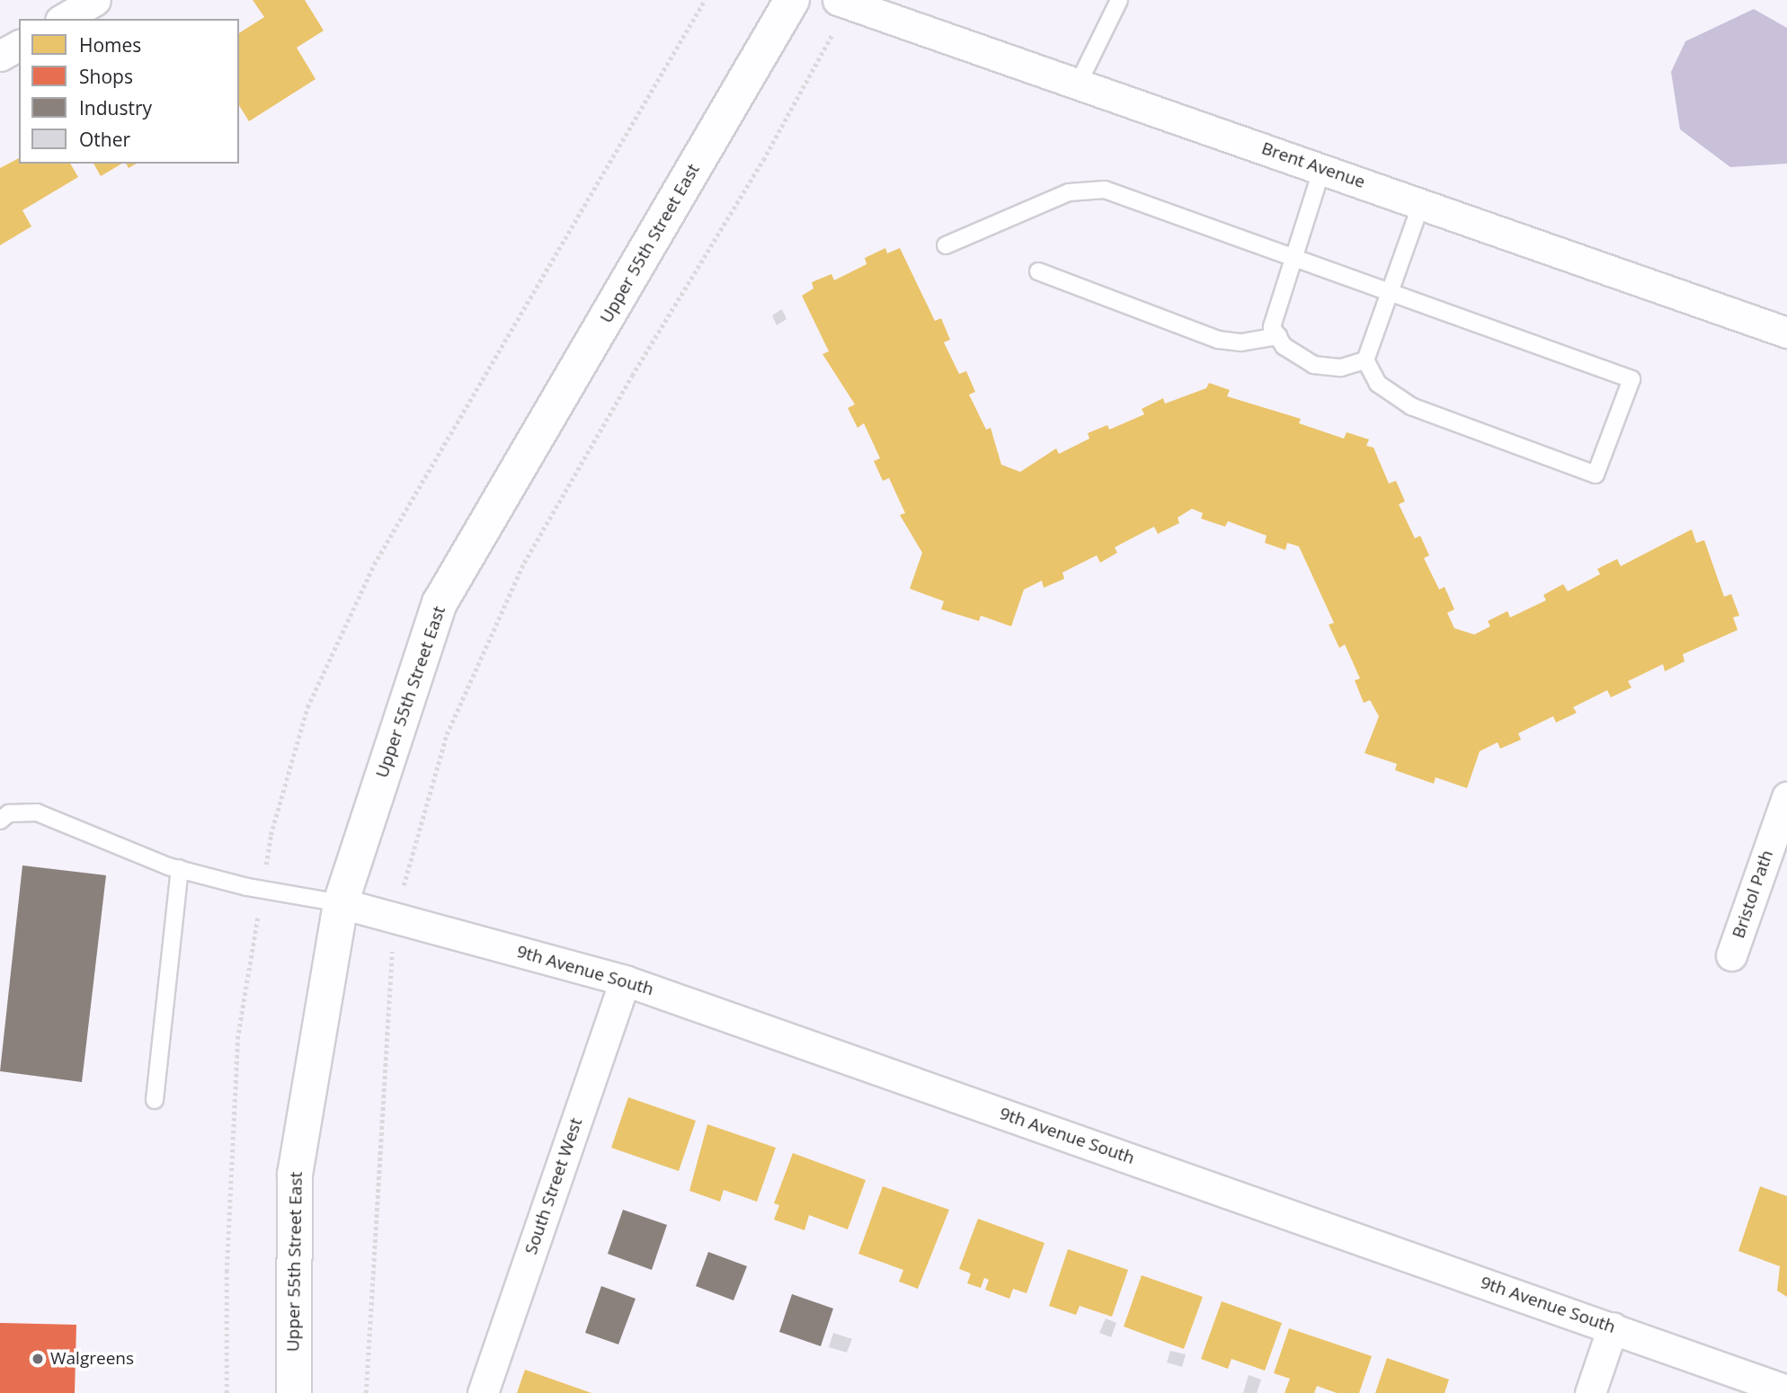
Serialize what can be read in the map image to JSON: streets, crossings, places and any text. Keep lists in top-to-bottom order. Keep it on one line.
{"streets":{"street":["Brent Avenue","Upper 55th Street East","Bristol Path","9th Avenue South","South Street West"]},"crossings":[["Upper 55th Street East","9th Avenue South"],["9th Avenue South","South Street West"]],"places":["Walgreens"],"legend":["Homes","Shops","Industry","Other"]}
